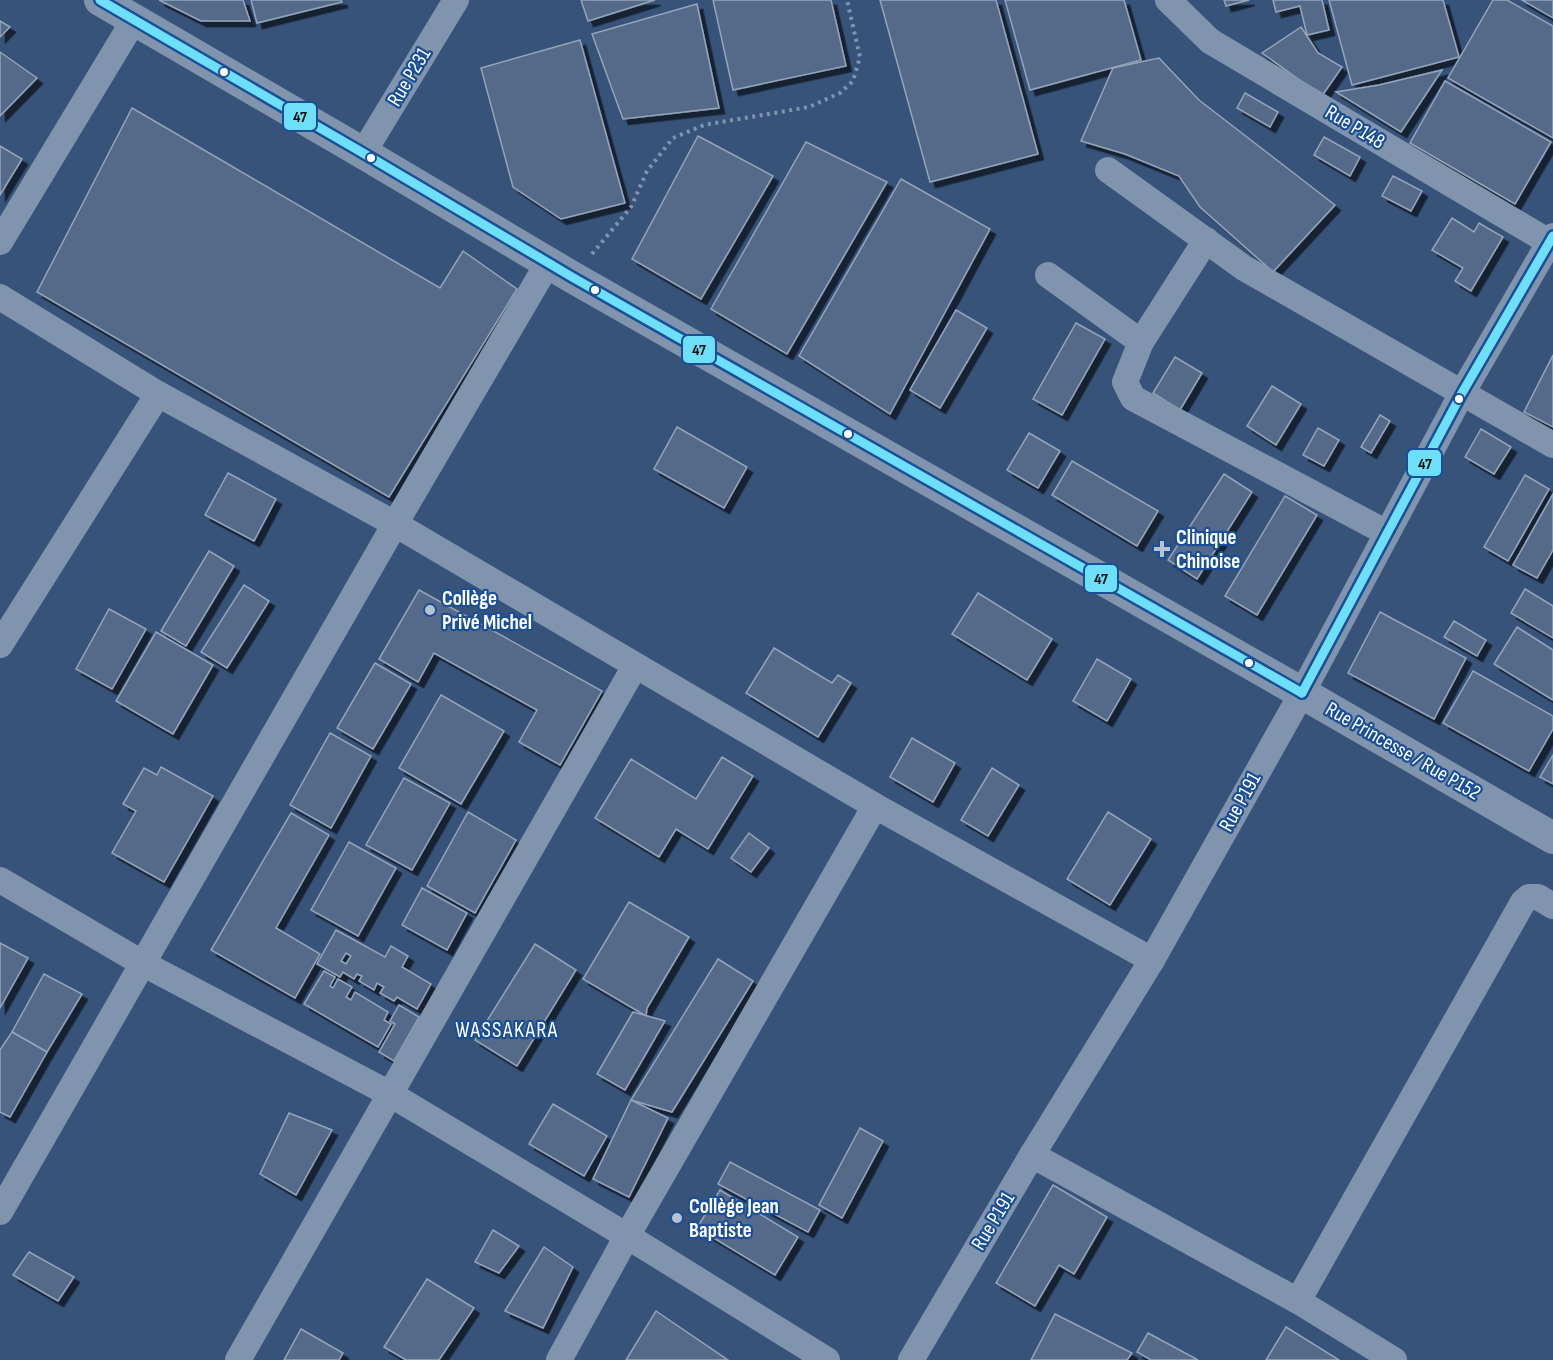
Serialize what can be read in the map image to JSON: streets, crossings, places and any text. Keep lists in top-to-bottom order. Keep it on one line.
{"streets":{"street":["Rue P231","Rue P148","Rue Princesse / Rue P152","Rue P191"]},"crossings":[["Rue P231","Rue Princesse / Rue P152"],["Rue P148","Rue P191"],["Rue Princesse / Rue P152","Rue P191"]],"districts":["WASSAKARA"],"places":{"health":["Clinique Chinoise"],"other":["Collège Privé Michel","Collège Jean Baptiste"]},"lines":["transit line 47"]}
